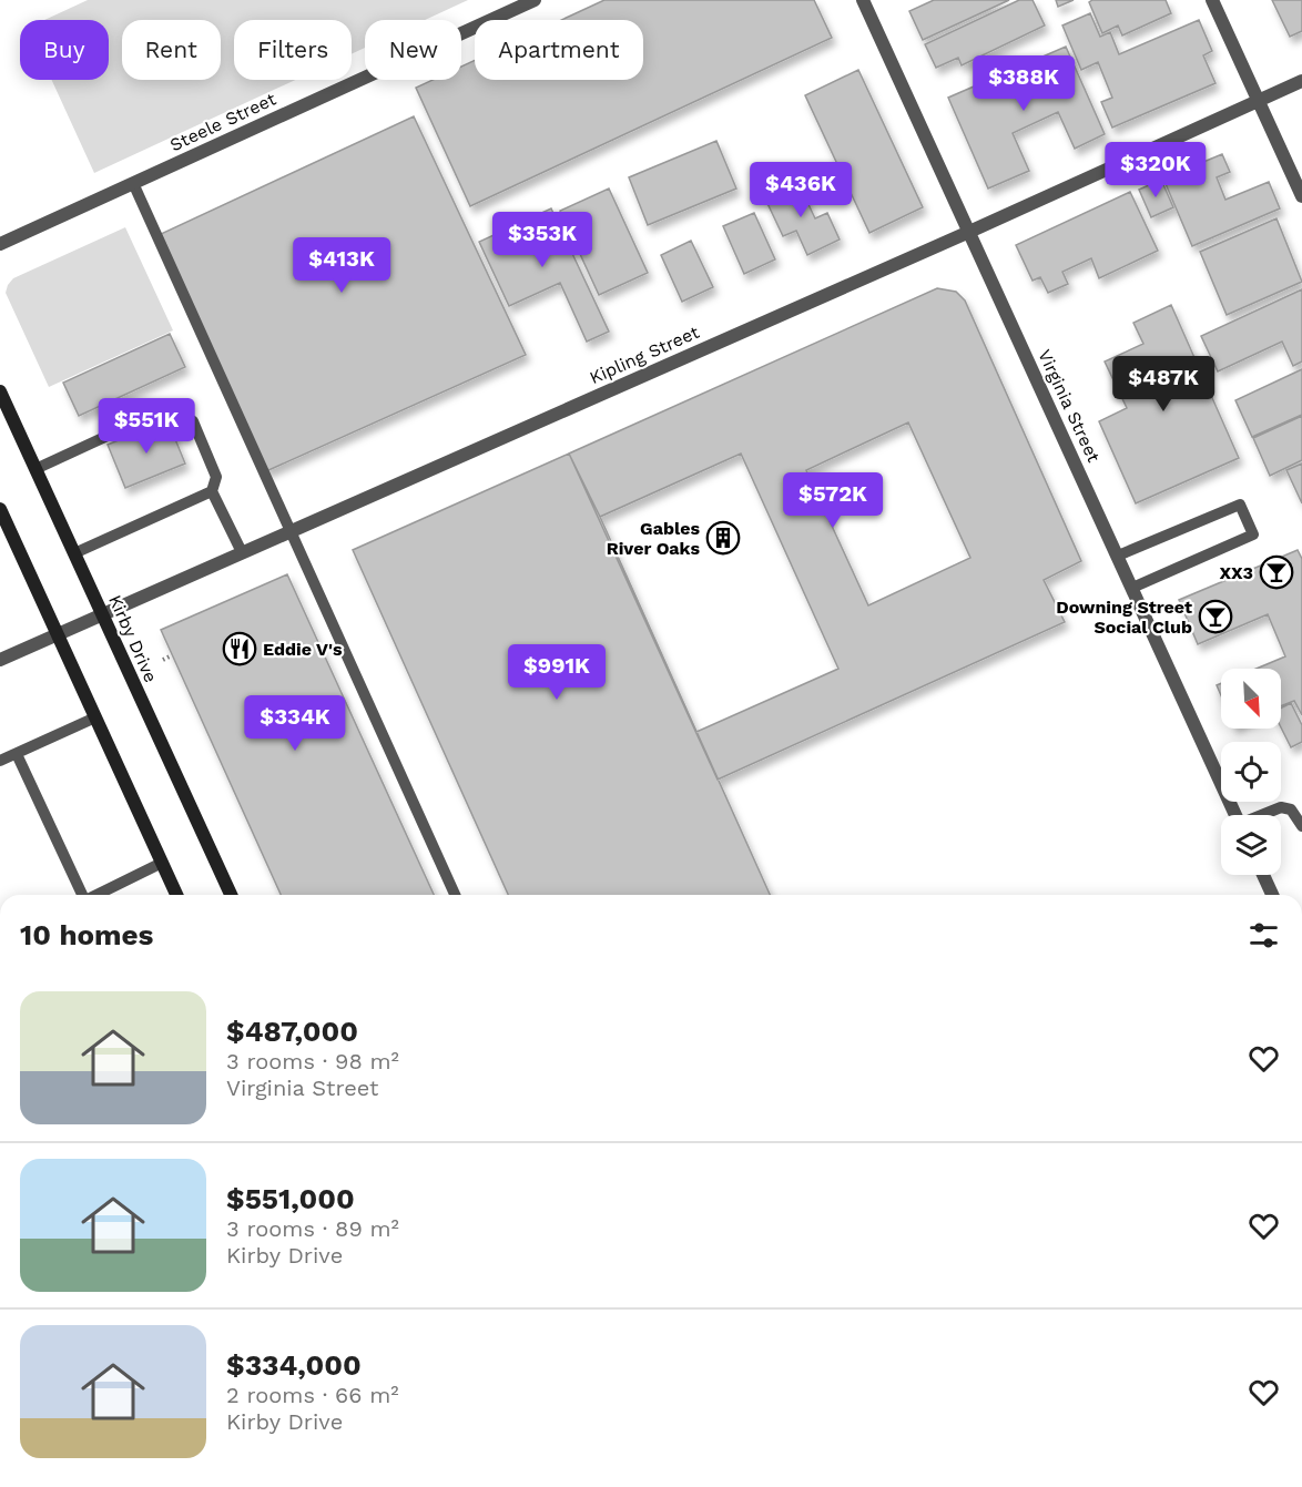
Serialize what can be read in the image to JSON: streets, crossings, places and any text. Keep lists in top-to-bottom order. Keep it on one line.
{"streets":{"main road":["Kirby Drive"],"street":["Steele Street","Kipling Street","Virginia Street"]},"crossings":[["Kipling Street","Virginia Street"],["Kipling Street","Kirby Drive"]],"places":{"building":["Gables River Oaks"],"bar":["XX3","Downing Street Social Club"],"restaurant":["Eddie V's"]},"north":"bottom right","page":{"chip":["Buy","Rent","Filters","New","Apartment"],"price":["$388K","$320K","$436K","$353K","$413K","$487K","$551K","$572K","$991K","$334K"],"heading":"10 homes","list":[{"name":"$487,000","note":"3 rooms · 98 m² · Virginia Street"},{"name":"$551,000","note":"3 rooms · 89 m² · Kirby Drive"},{"name":"$334,000","note":"2 rooms · 66 m² · Kirby Drive"}]}}
